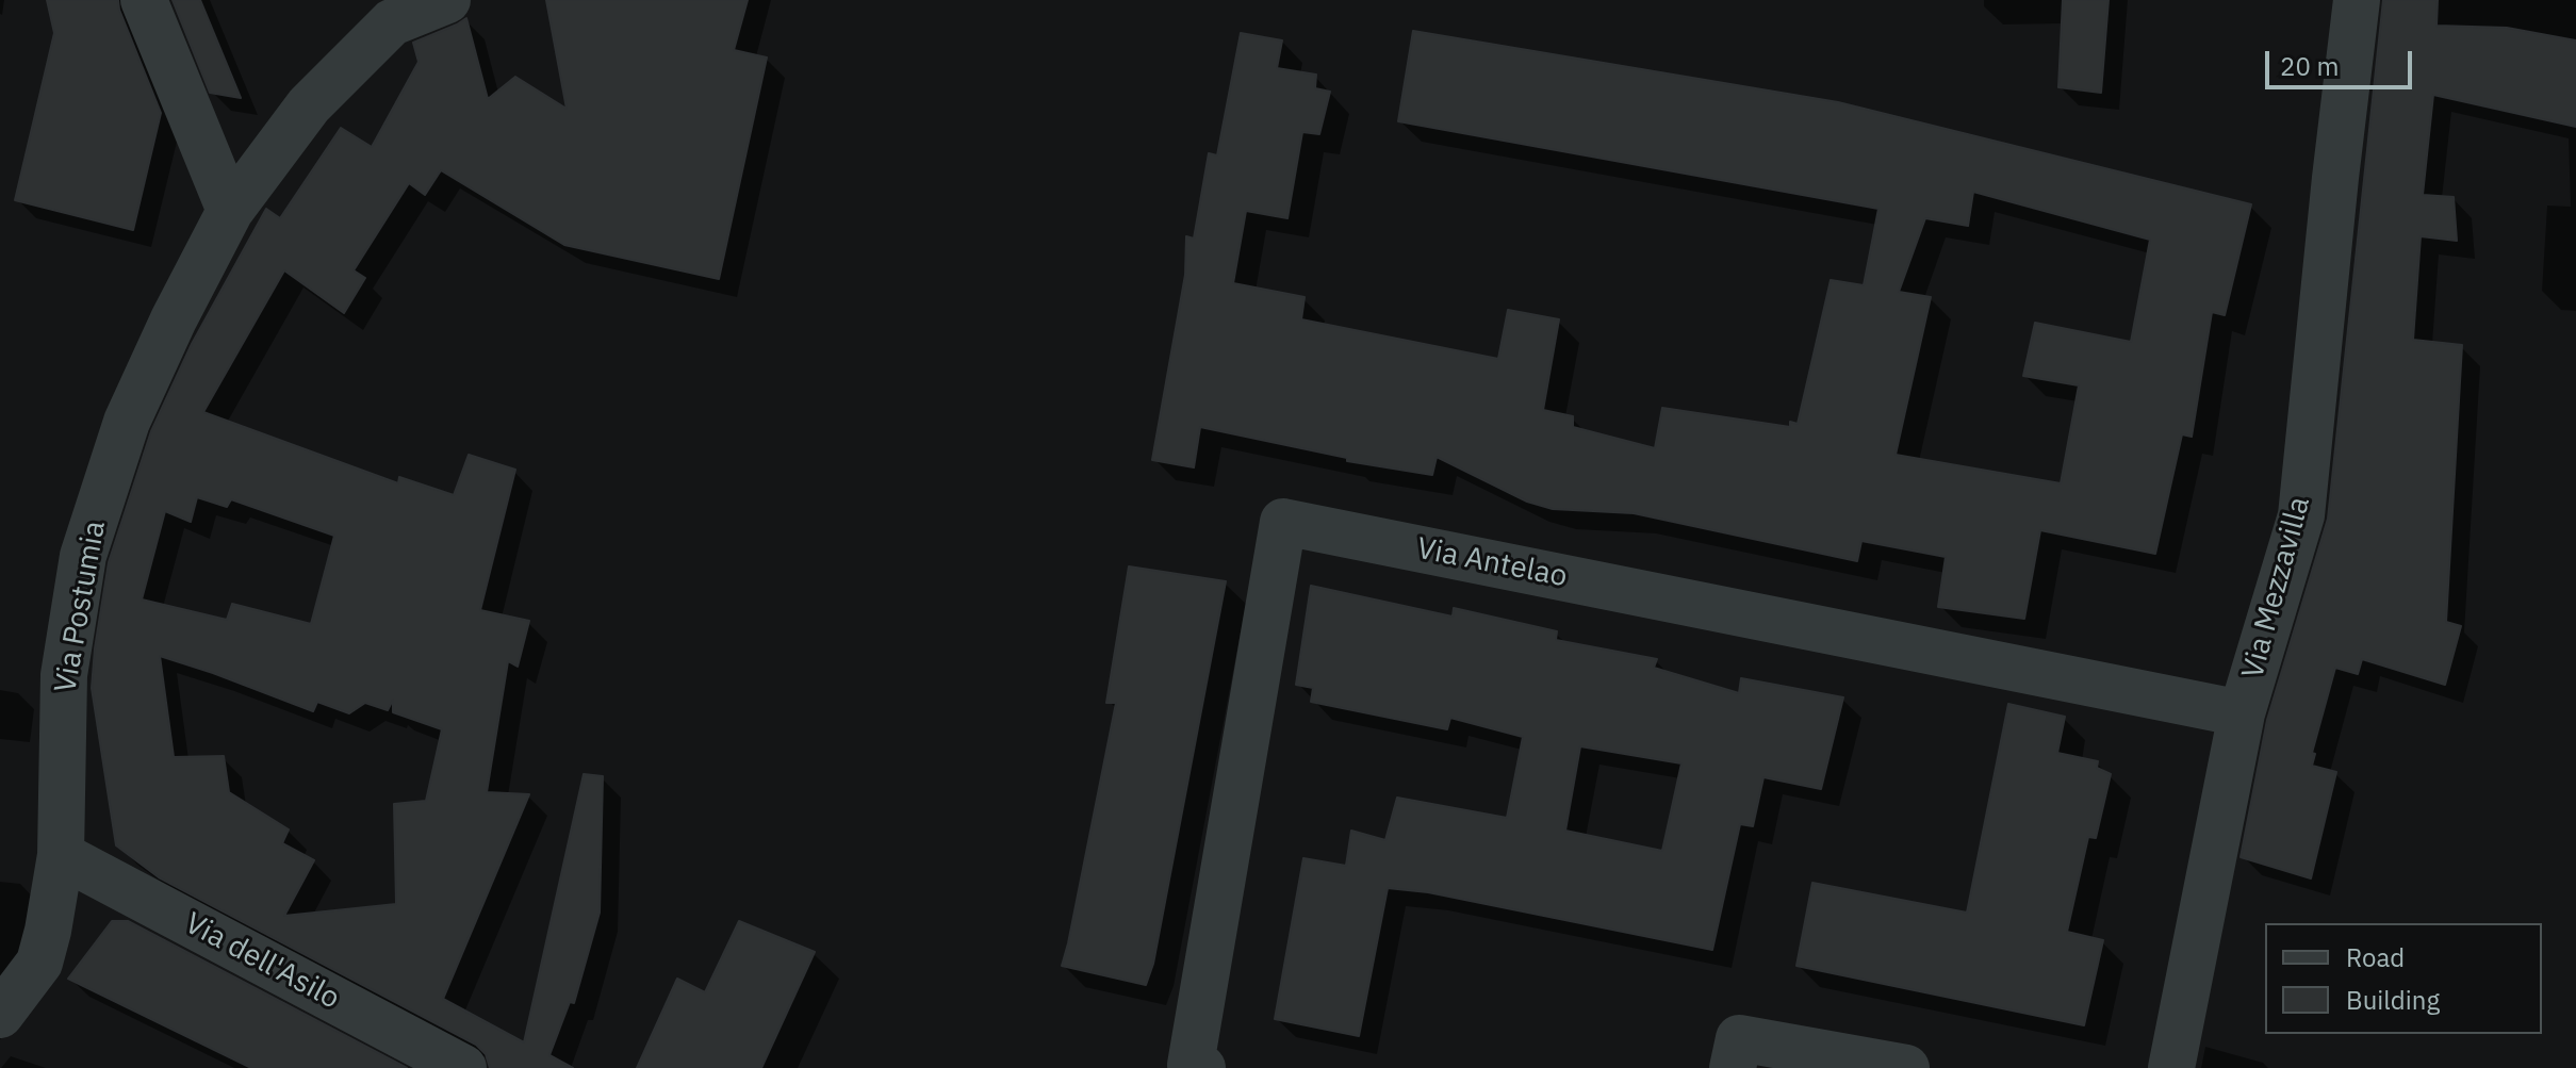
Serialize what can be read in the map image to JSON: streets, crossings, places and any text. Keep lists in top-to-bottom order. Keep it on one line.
{"streets":{"street":["Via Antelao","Via Mezzavilla","Via Postumia","Via dell'Asilo"]},"crossings":[["Via Antelao","Via Mezzavilla"],["Via Postumia","Via dell'Asilo"]],"legend":["Road","Building"],"scale_bar":"20 m"}
